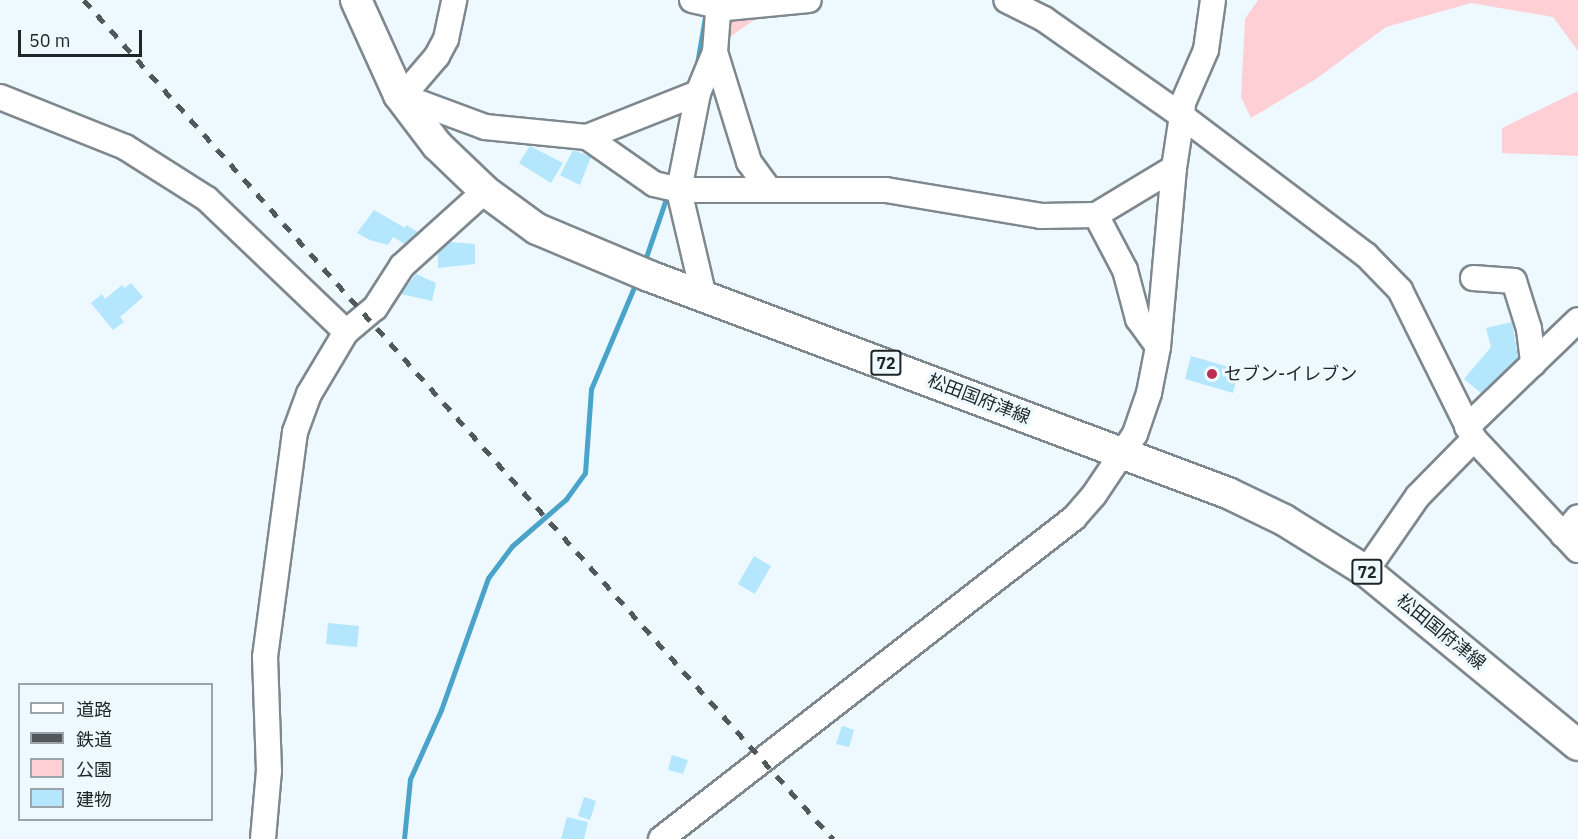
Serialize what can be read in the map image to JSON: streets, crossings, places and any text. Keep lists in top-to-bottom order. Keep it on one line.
{"streets":{"main road":["72","松田国府津線"]},"places":["セブン-イレブン"],"legend":["道路","鉄道","公園","建物"],"scale_bar":"50 m"}
